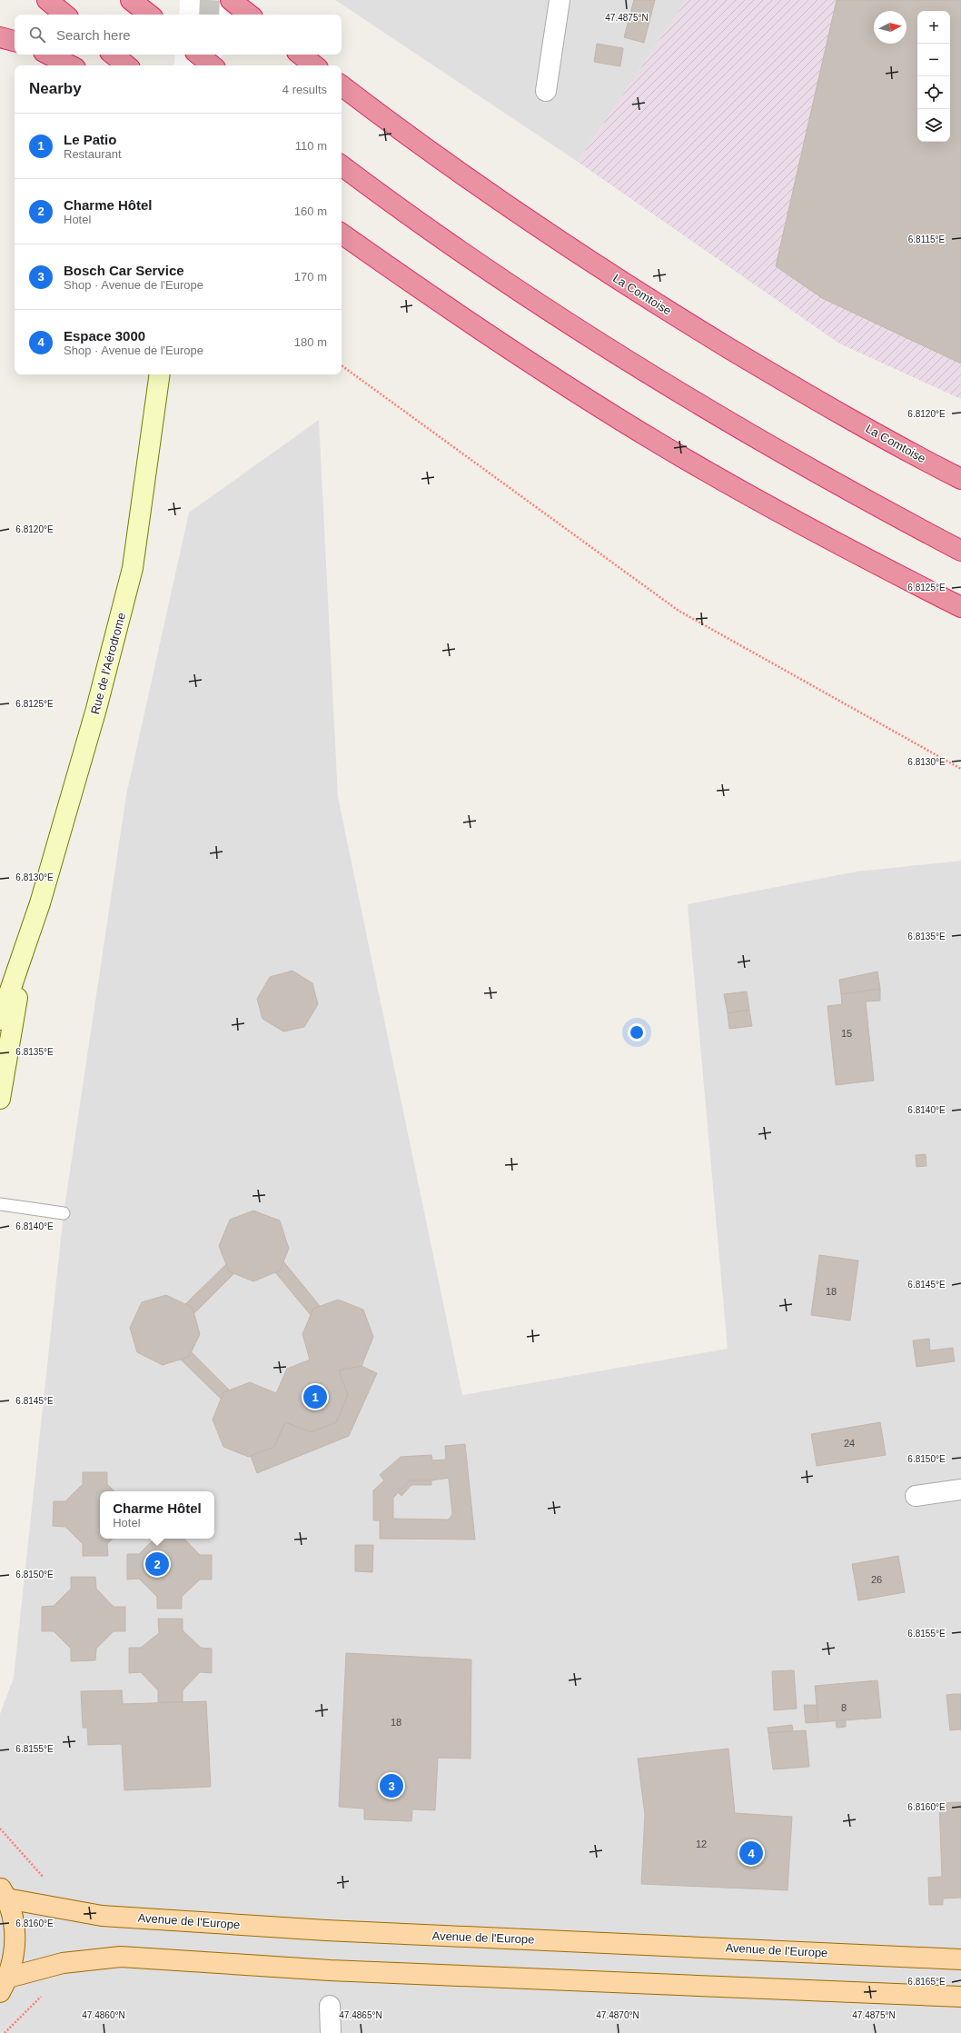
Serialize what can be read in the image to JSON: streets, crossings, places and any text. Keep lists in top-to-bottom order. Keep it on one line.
{"streets":{"highway":["La Comtoise"],"main road":["Avenue de l'Europe"],"street":["Rue de l'Aérodrome"]},"house_numbers":["15","18","24","26","8","18","12"],"north":"right","page":{"map_buttons":["+","−"],"search":"Search here","heading":["Nearby","4 results"],"list":[{"mark":"1","name":"Le Patio","note":"Restaurant","value":"110 m"},{"mark":"2","name":"Charme Hôtel","note":"Hotel","value":"160 m"},{"mark":"3","name":"Bosch Car Service","note":"Shop · Avenue de l'Europe","value":"170 m"},{"mark":"4","name":"Espace 3000","note":"Shop · Avenue de l'Europe","value":"180 m"}],"pins":["1","2","3","4"],"popup":["Charme Hôtel","Hotel"]},"coordinates":["47.4875°N","6.8115°E","6.8120°E","6.8125°E","6.8130°E","6.8135°E","6.8140°E","6.8145°E","6.8150°E","6.8155°E","6.8160°E","6.8165°E","47.4860°N","47.4865°N","47.4870°N"]}
